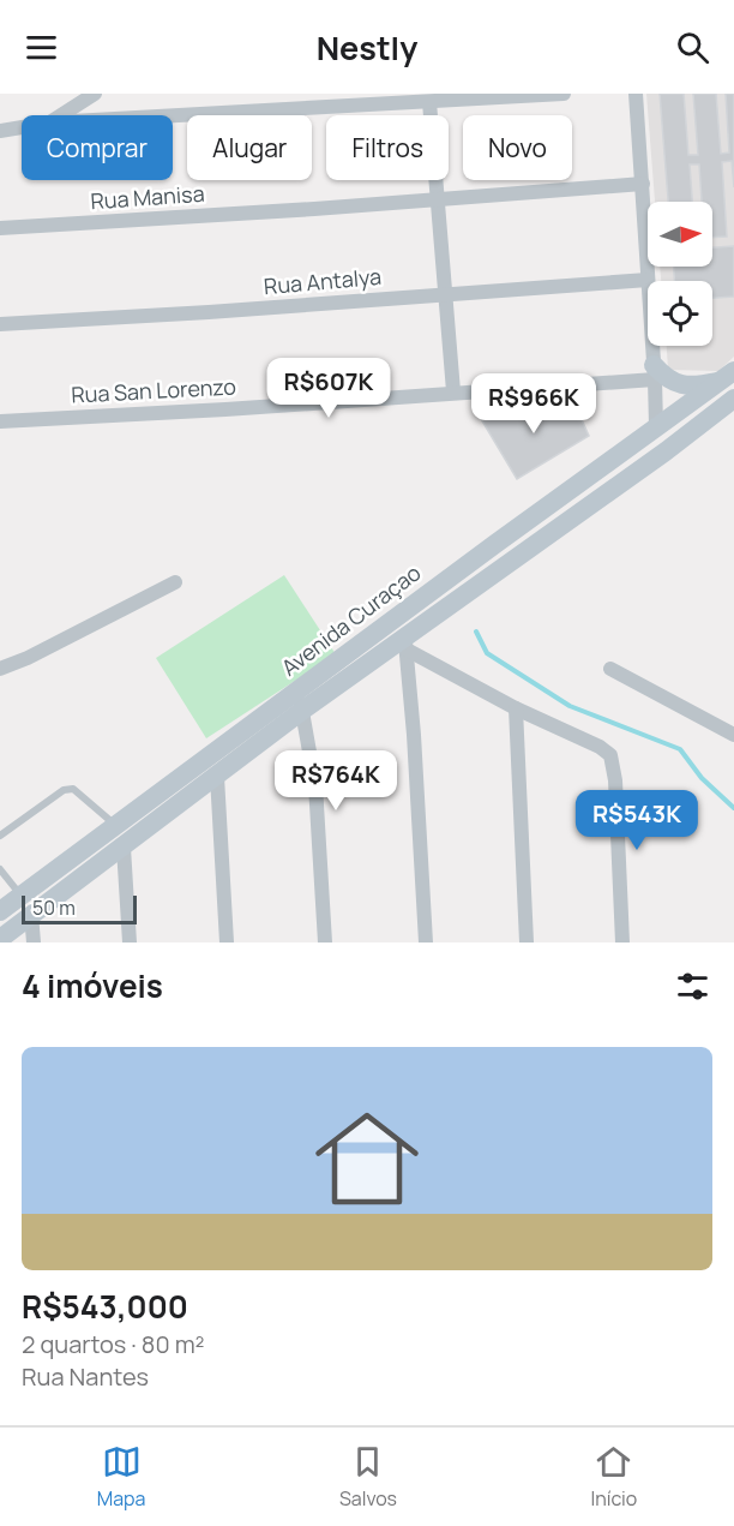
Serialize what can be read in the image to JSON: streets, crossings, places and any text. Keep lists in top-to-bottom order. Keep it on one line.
{"streets":{"main road":["Avenida Curaçao"],"street":["Rua Manisa","Rua Antalya","Rua San Lorenzo"]},"scale_bar":"50 m","north":"right","page":{"header":"Nestly","chip":["Comprar","Alugar","Filtros","Novo"],"price":["R$607K","R$966K","R$764K","R$543K"],"scale":"50 m","heading":"4 imóveis","list":[{"name":"R$543,000","note":"2 quartos · 80 m² · Rua Nantes"}],"tabs":["Mapa","Salvos","Início"]}}
